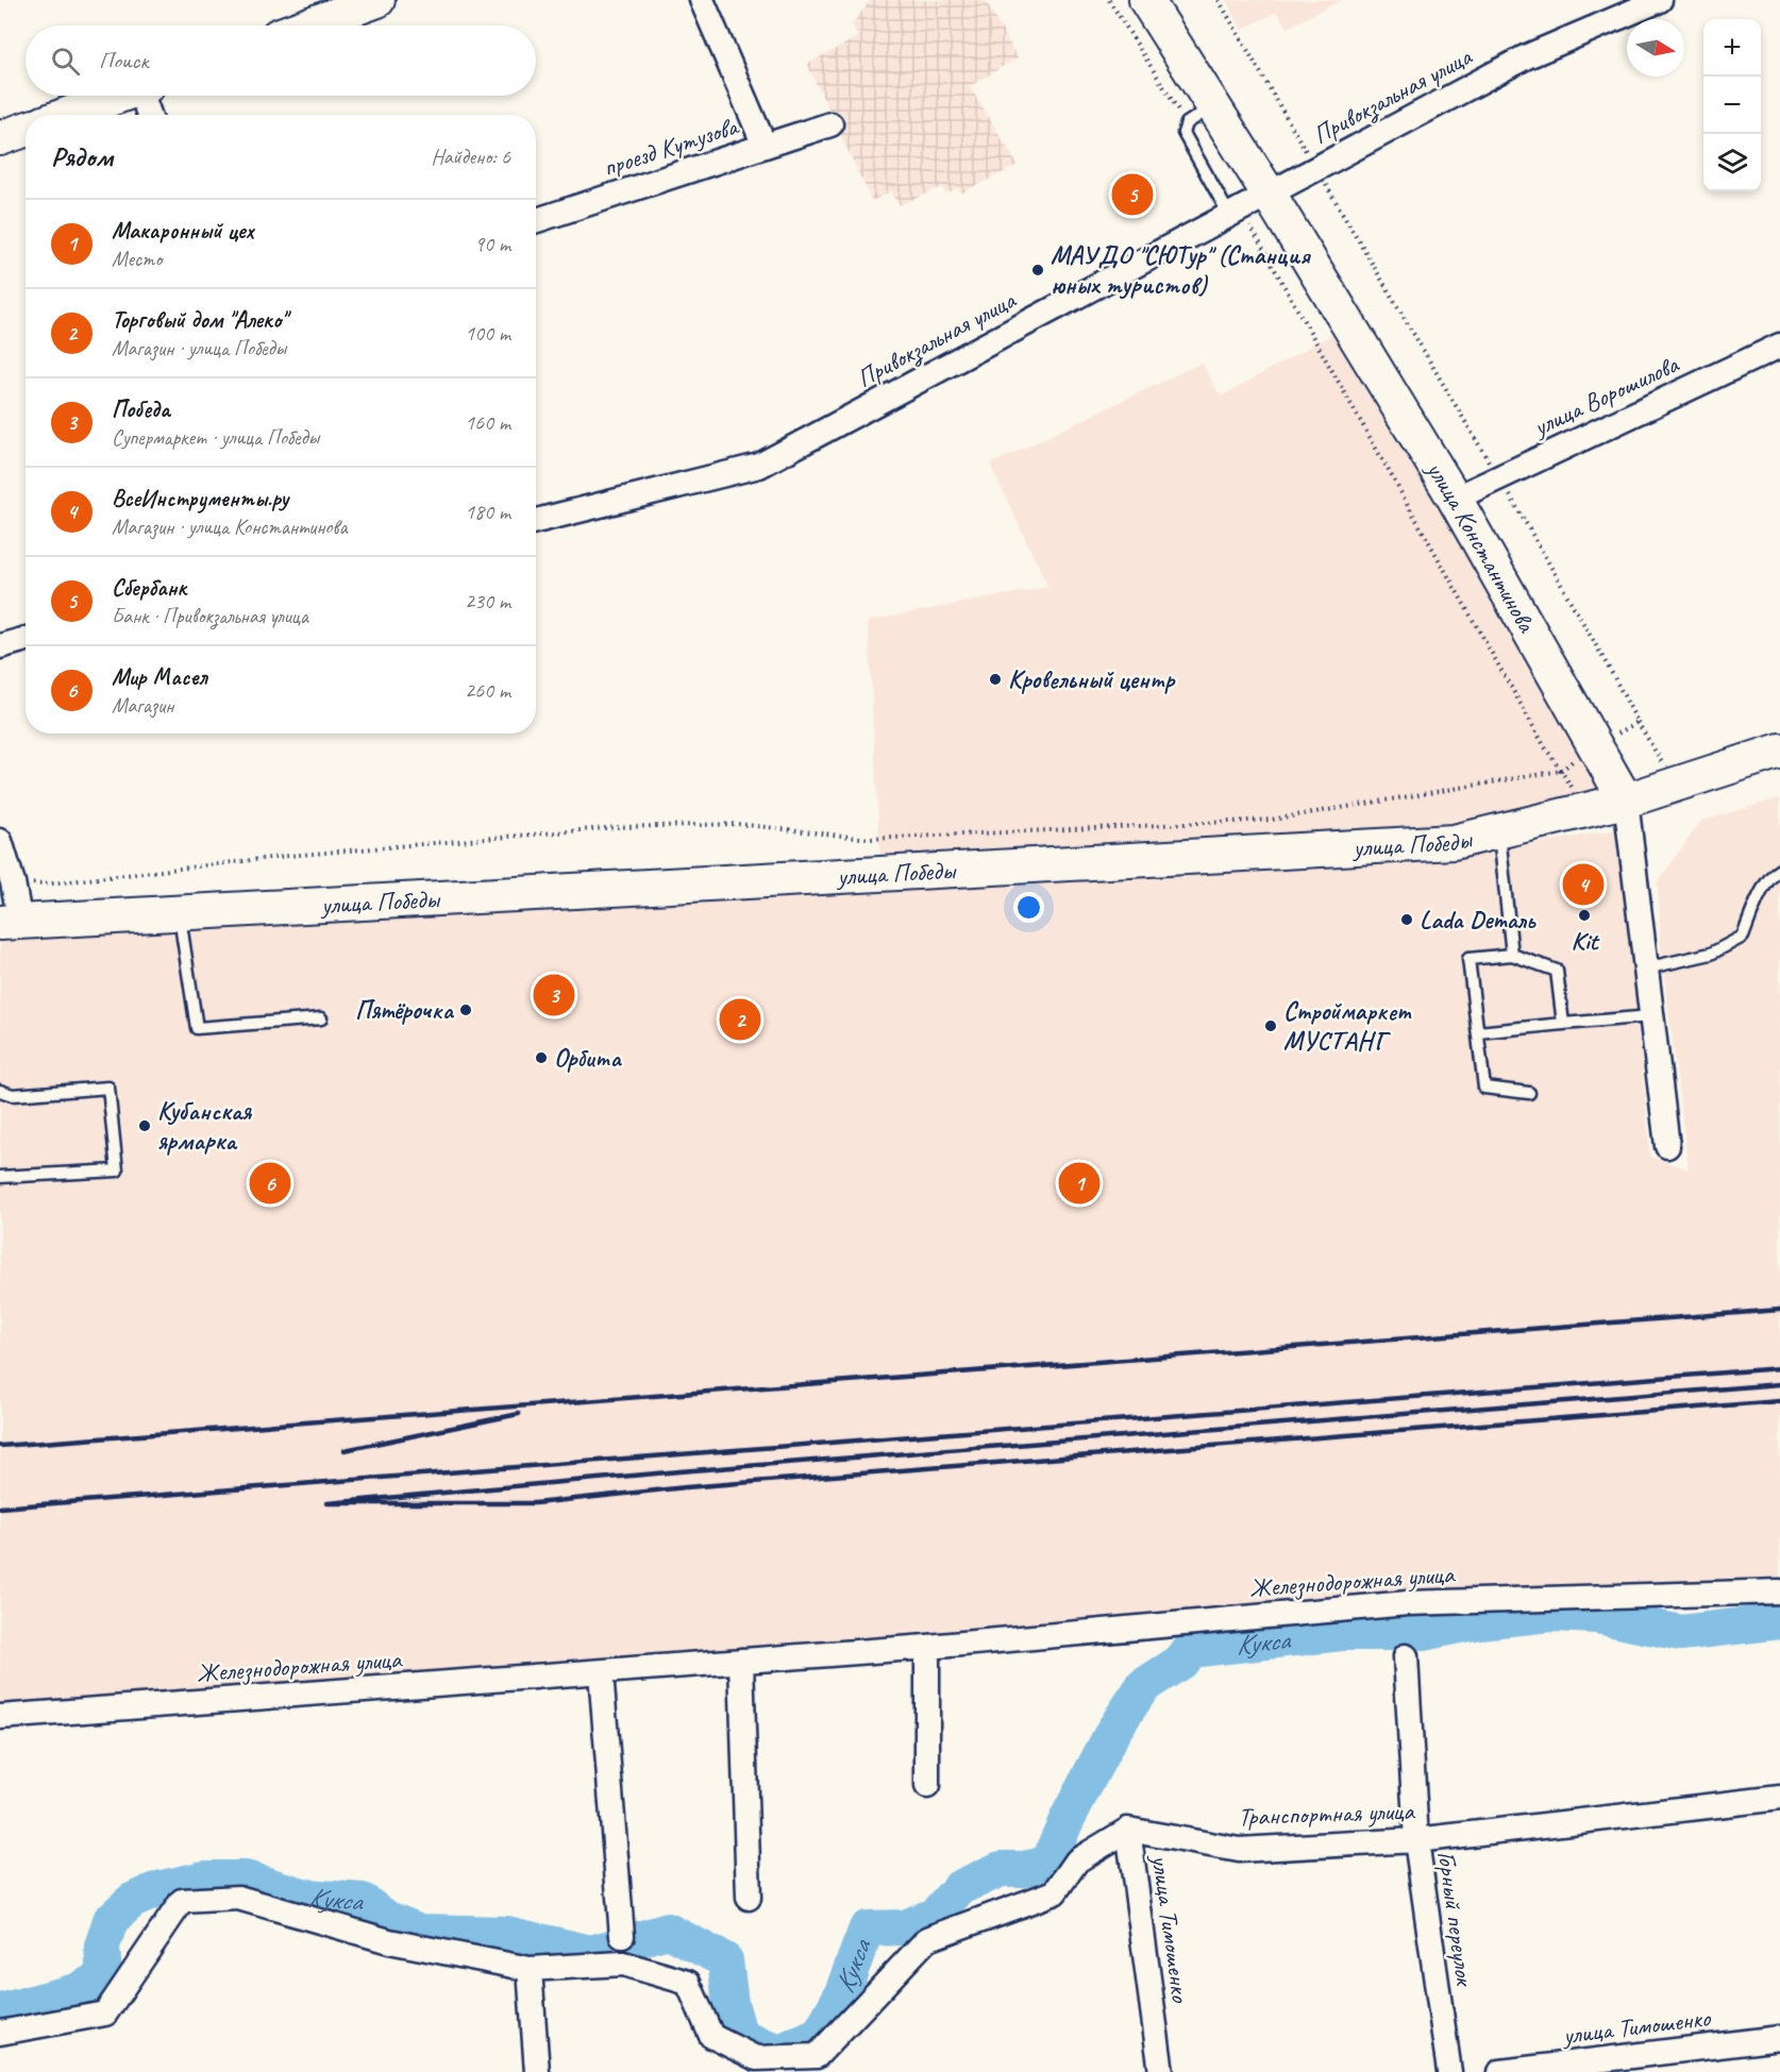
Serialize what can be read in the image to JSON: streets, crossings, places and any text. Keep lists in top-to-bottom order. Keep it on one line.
{"streets":{"street":["Привокзальная улица","проезд Кутузова","улица Ворошилова","улица Константинова","улица Победы","Железнодорожная улица","Транспортная улица","Горный переулок","улица Тимошенко"]},"crossings":[["Привокзальная улица","улица Константинова"],["улица Ворошилова","улица Константинова"],["улица Константинова","улица Победы"],["Транспортная улица","Горный переулок"],["Транспортная улица","улица Тимошенко"]],"water":["Кукса"],"places":["МАУДО \"СЮТур\" (Станция юных туристов)","Кровельный центр","Kit","Lada Dеталь","Пятёрочка","Строймаркет МУСТАНГ","Орбита","Кубанская ярмарка"],"north":"right","page":{"map_buttons":["+","−"],"search":"Поиск","heading":["Рядом","Найдено: 6"],"pins":["5","4","3","2","1","6"],"list":[{"mark":"1","name":"Макаронный цех","note":"Место","value":"90 m"},{"mark":"2","name":"Торговый дом \"Алеко\"","note":"Магазин · улица Победы","value":"100 m"},{"mark":"3","name":"Победа","note":"Супермаркет · улица Победы","value":"160 m"},{"mark":"4","name":"ВсеИнструменты.ру","note":"Магазин · улица Константинова","value":"180 m"},{"mark":"5","name":"Сбербанк","note":"Банк · Привокзальная улица","value":"230 m"},{"mark":"6","name":"Мир Масел","note":"Магазин","value":"260 m"}]}}
